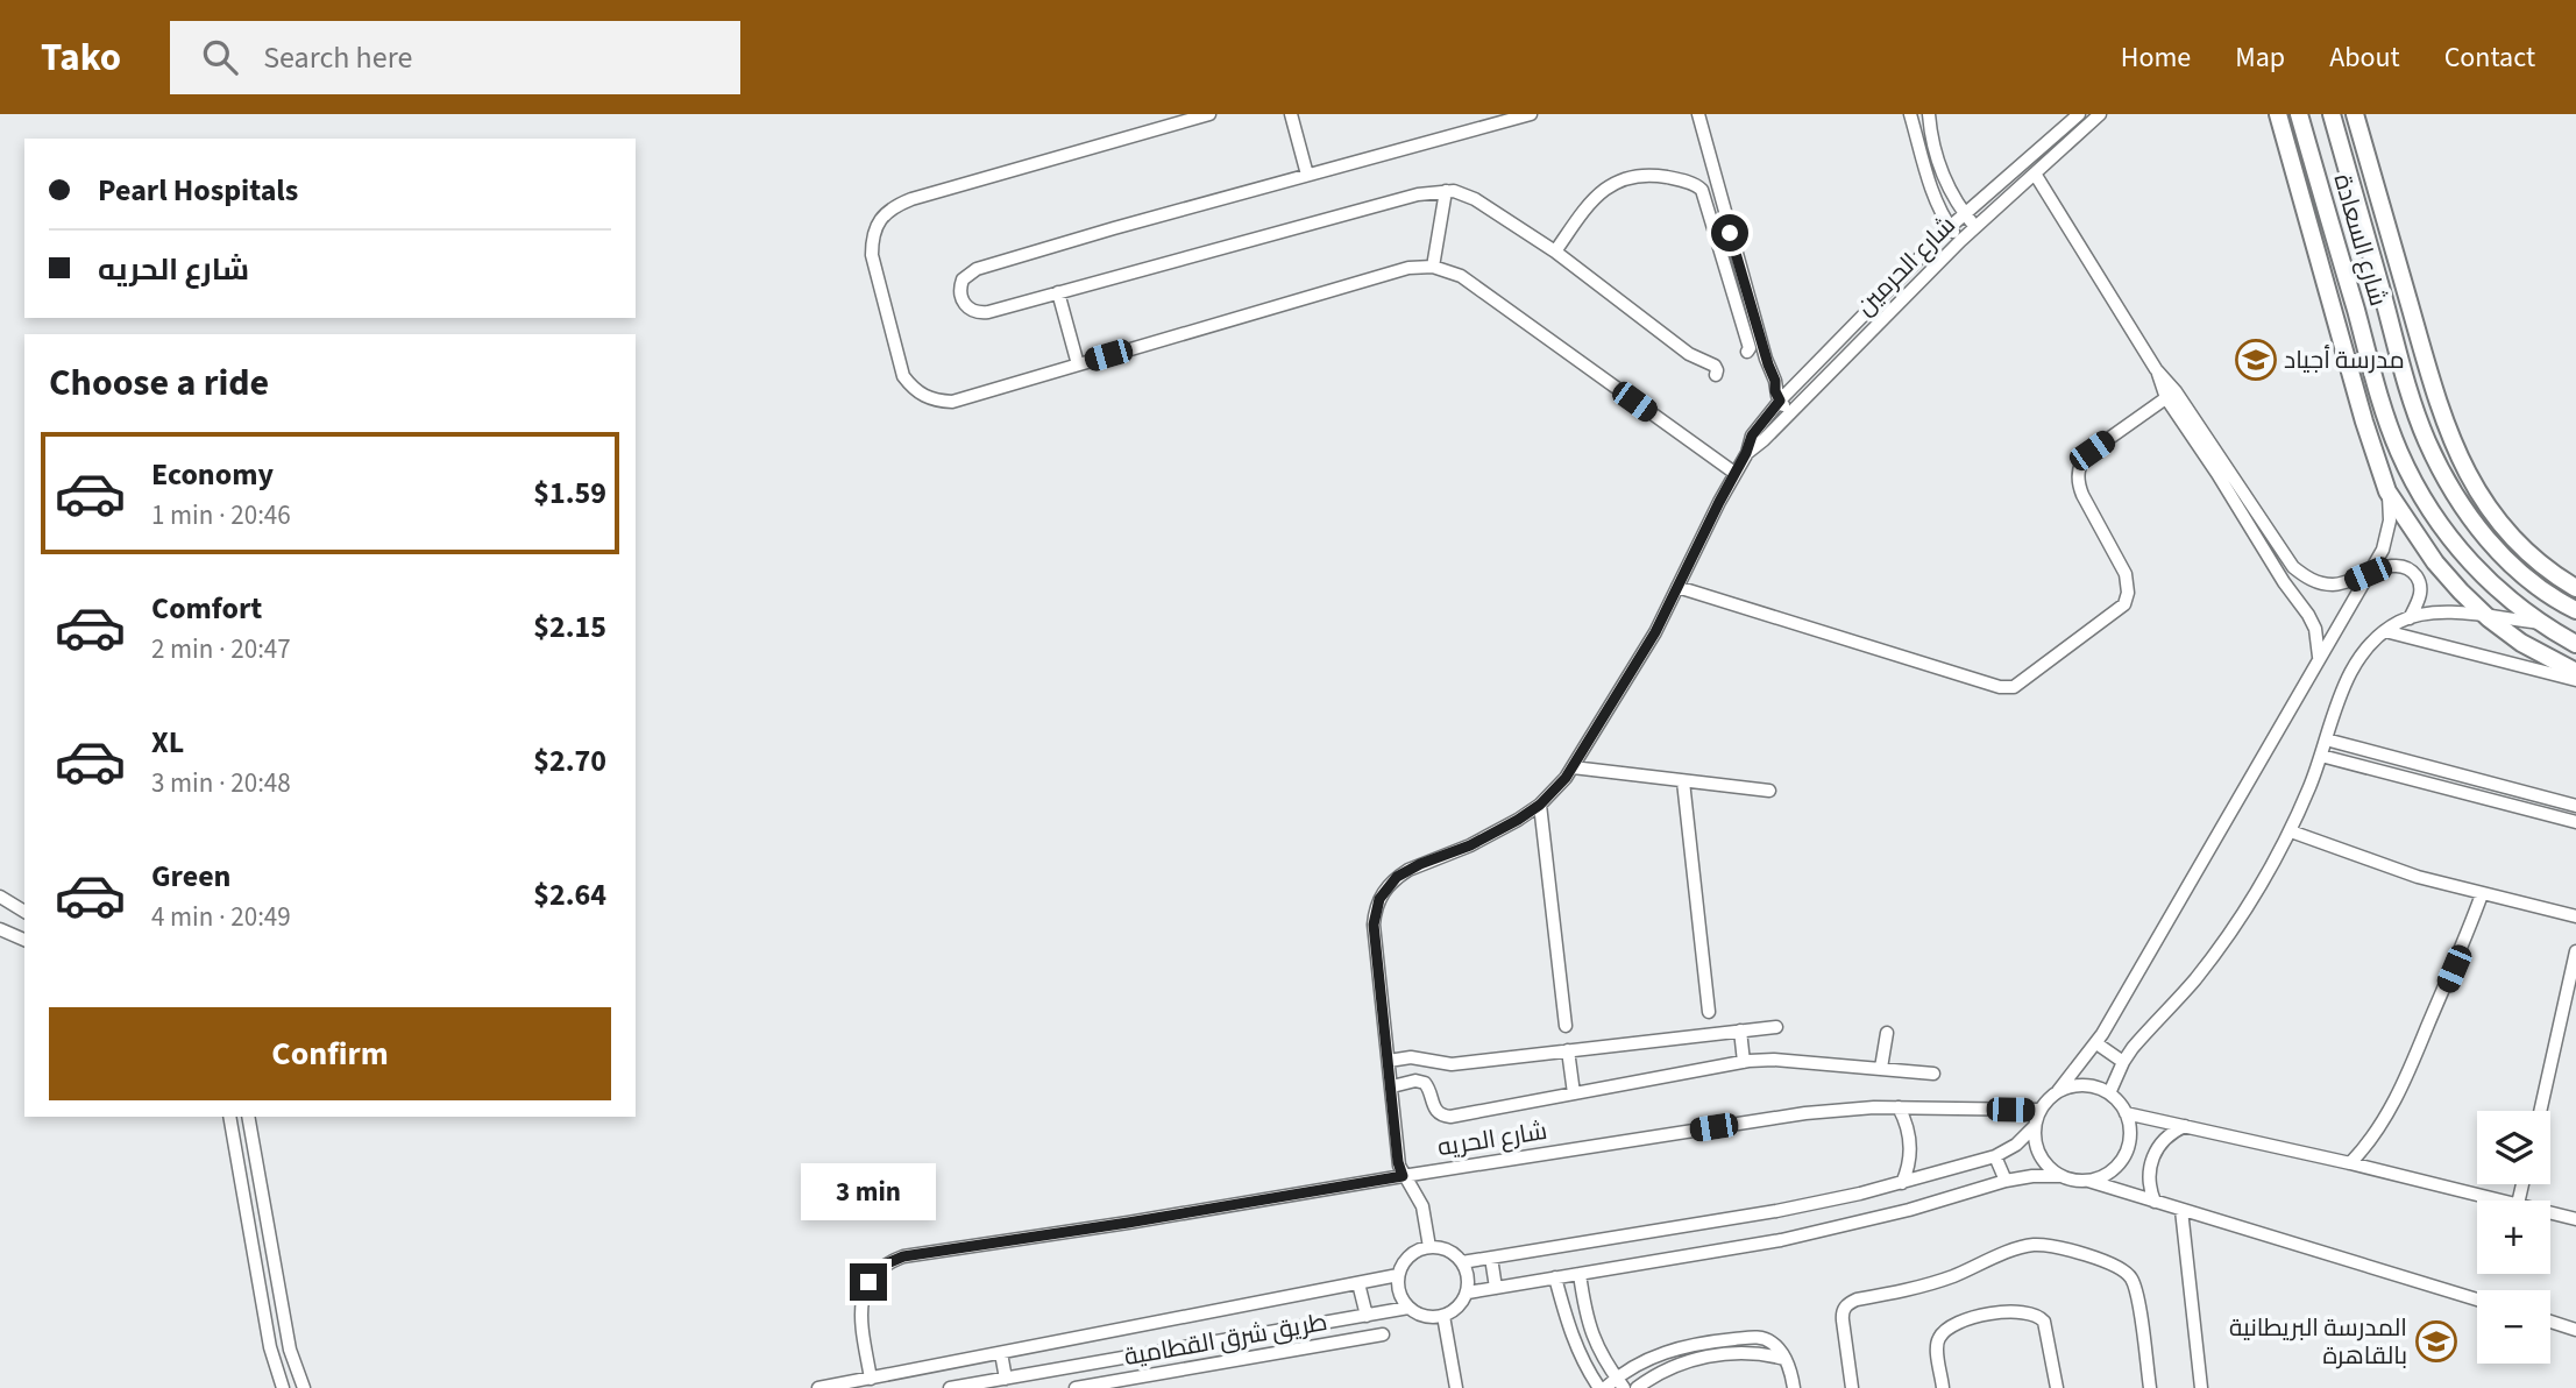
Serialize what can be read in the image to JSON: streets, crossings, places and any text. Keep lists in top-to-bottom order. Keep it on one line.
{"streets":{"street":["شارع السعادة","شارع الحرمين","شارع الحريه","طريق شرق القطامية"]},"crossings":[["شارع الحرمين","شارع الحريه"]],"places":{"school or university":["مدرسة أجياد","المدرسة البريطانية بالقاهرة"]},"page":{"header":"Tako","search":"Search here","nav":["Home","Map","About","Contact"],"banner":["Pearl Hospitals","شارع الحريه"],"heading":"Choose a ride","list":[{"name":"Economy","note":"1 min · 20:46","value":"$1.59"},{"name":"Comfort","note":"2 min · 20:47","value":"$2.15"},{"name":"XL","note":"3 min · 20:48","value":"$2.70"},{"name":"Green","note":"4 min · 20:49","value":"$2.64"}],"buttons":"Confirm","map_buttons":["+","−"],"bubble":"3 min"}}
